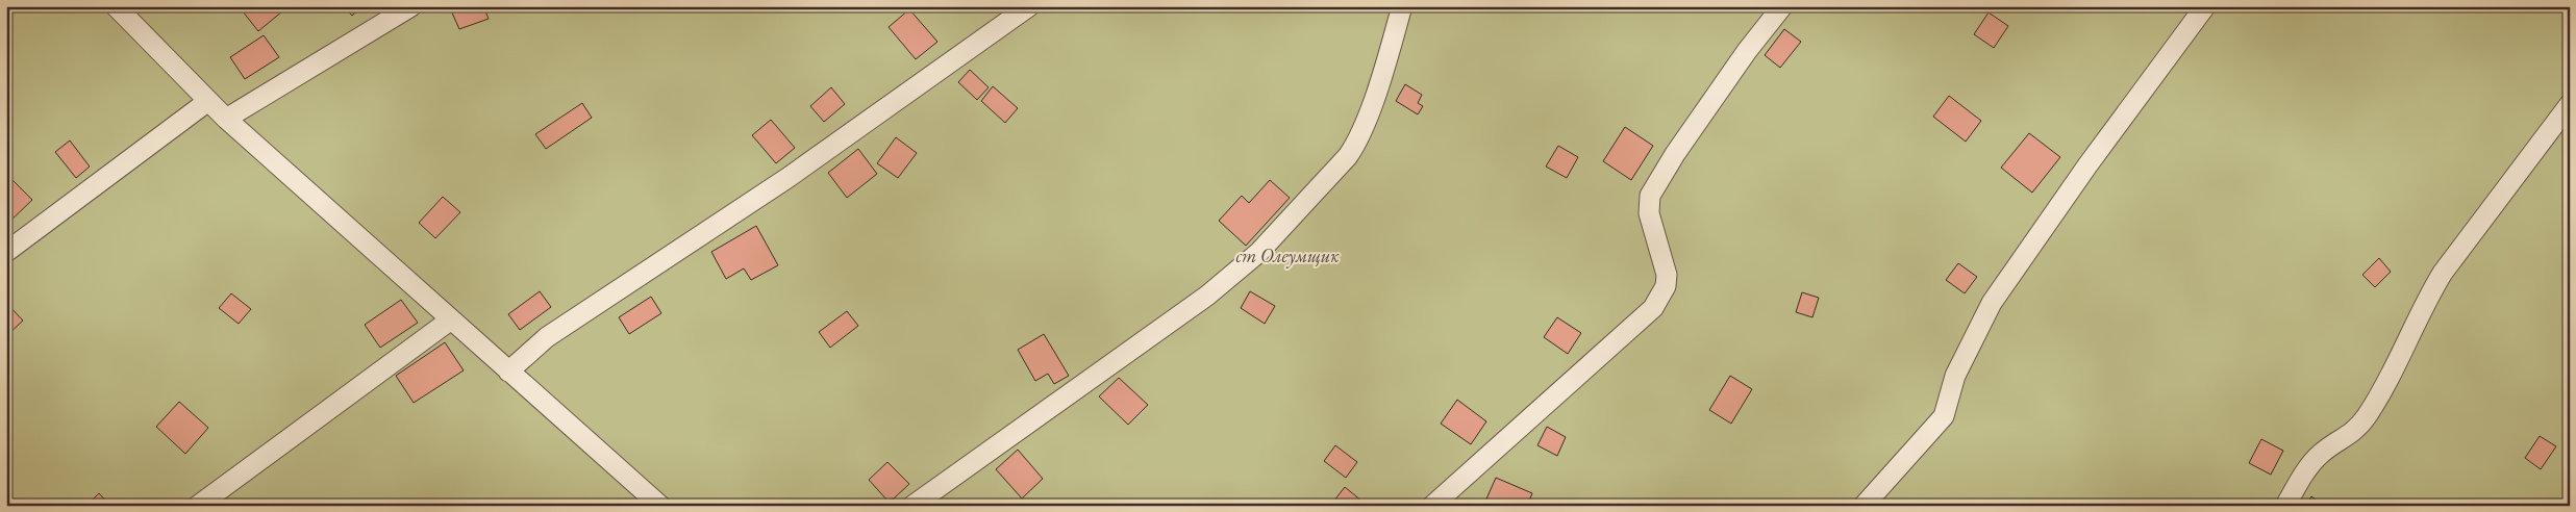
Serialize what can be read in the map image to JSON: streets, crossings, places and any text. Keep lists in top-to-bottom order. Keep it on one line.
{"parks":["ст Олеумщик"]}
